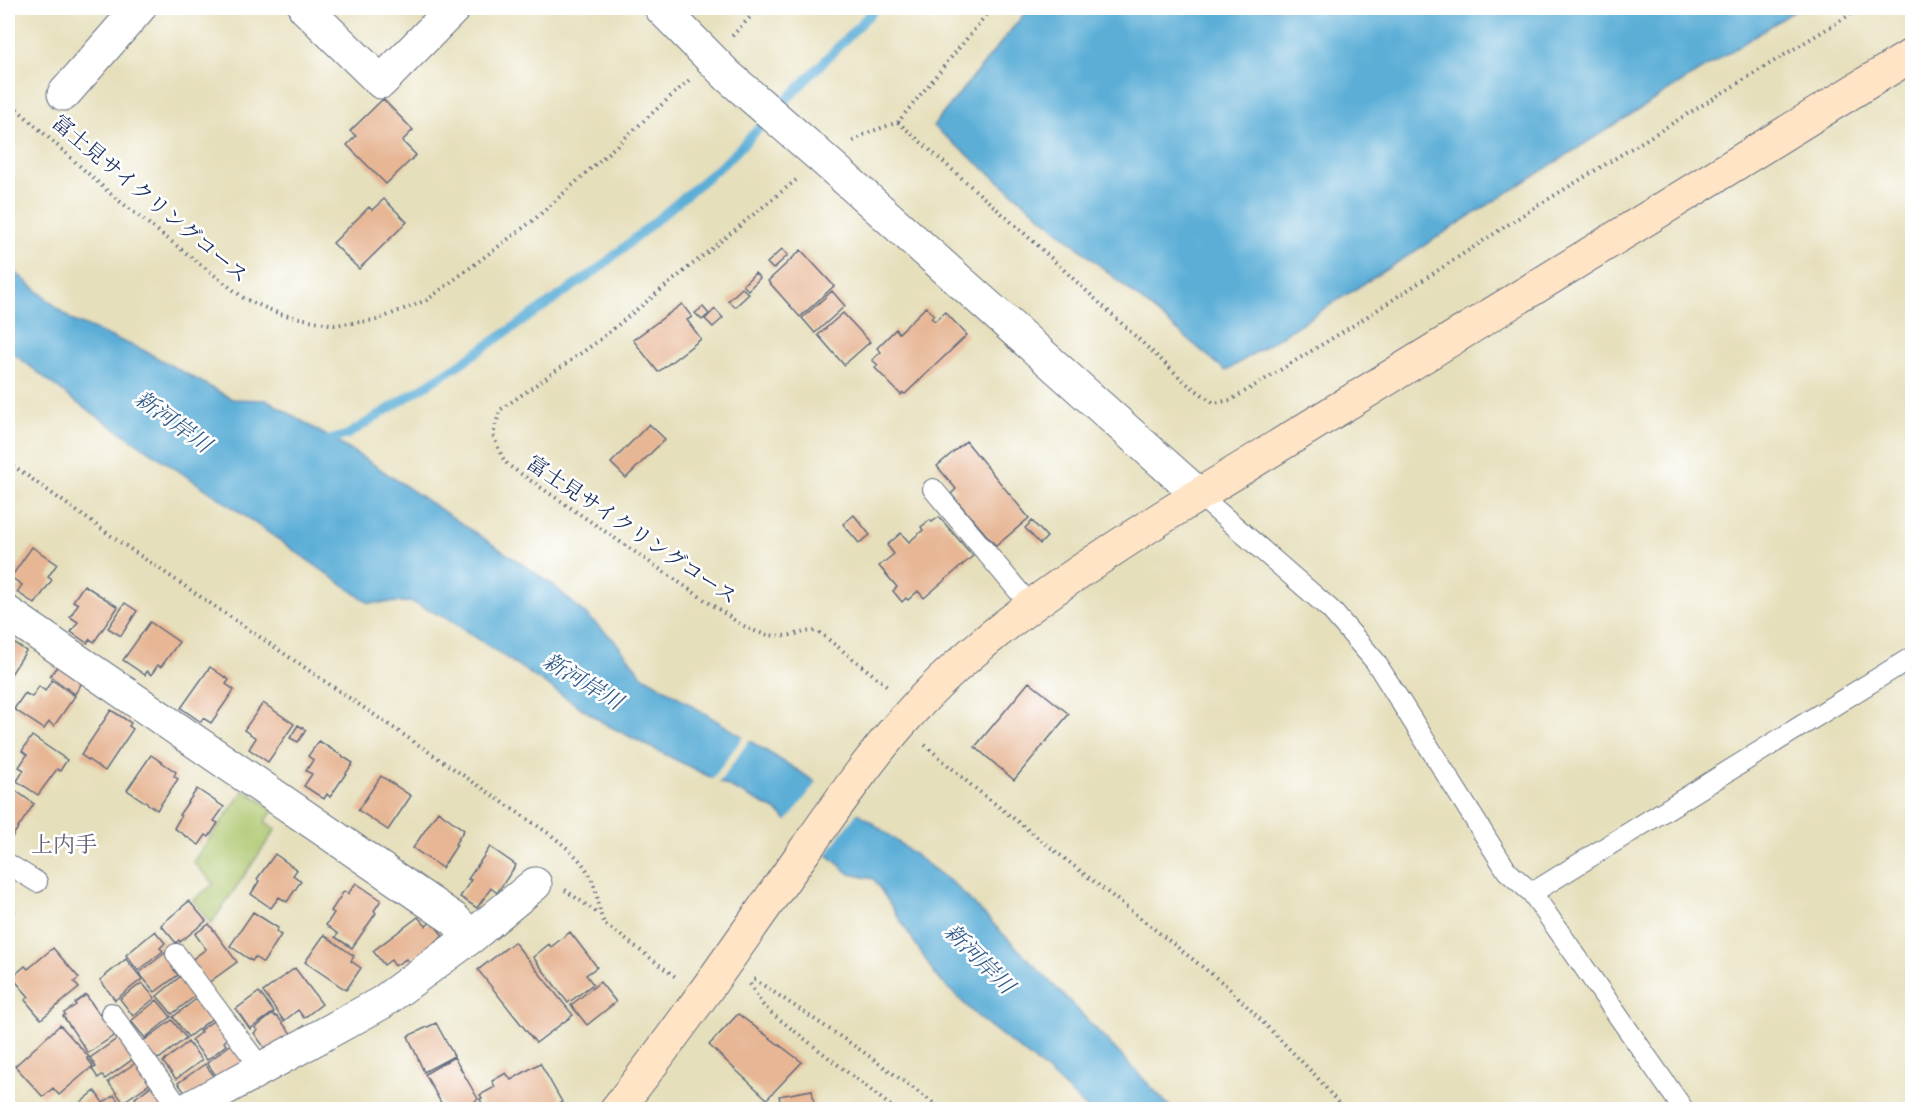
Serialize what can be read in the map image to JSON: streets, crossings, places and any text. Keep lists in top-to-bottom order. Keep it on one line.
{"streets":{"path":["富士見サイクリングコース"]},"districts":["上内手"],"water":["新河岸川"]}
